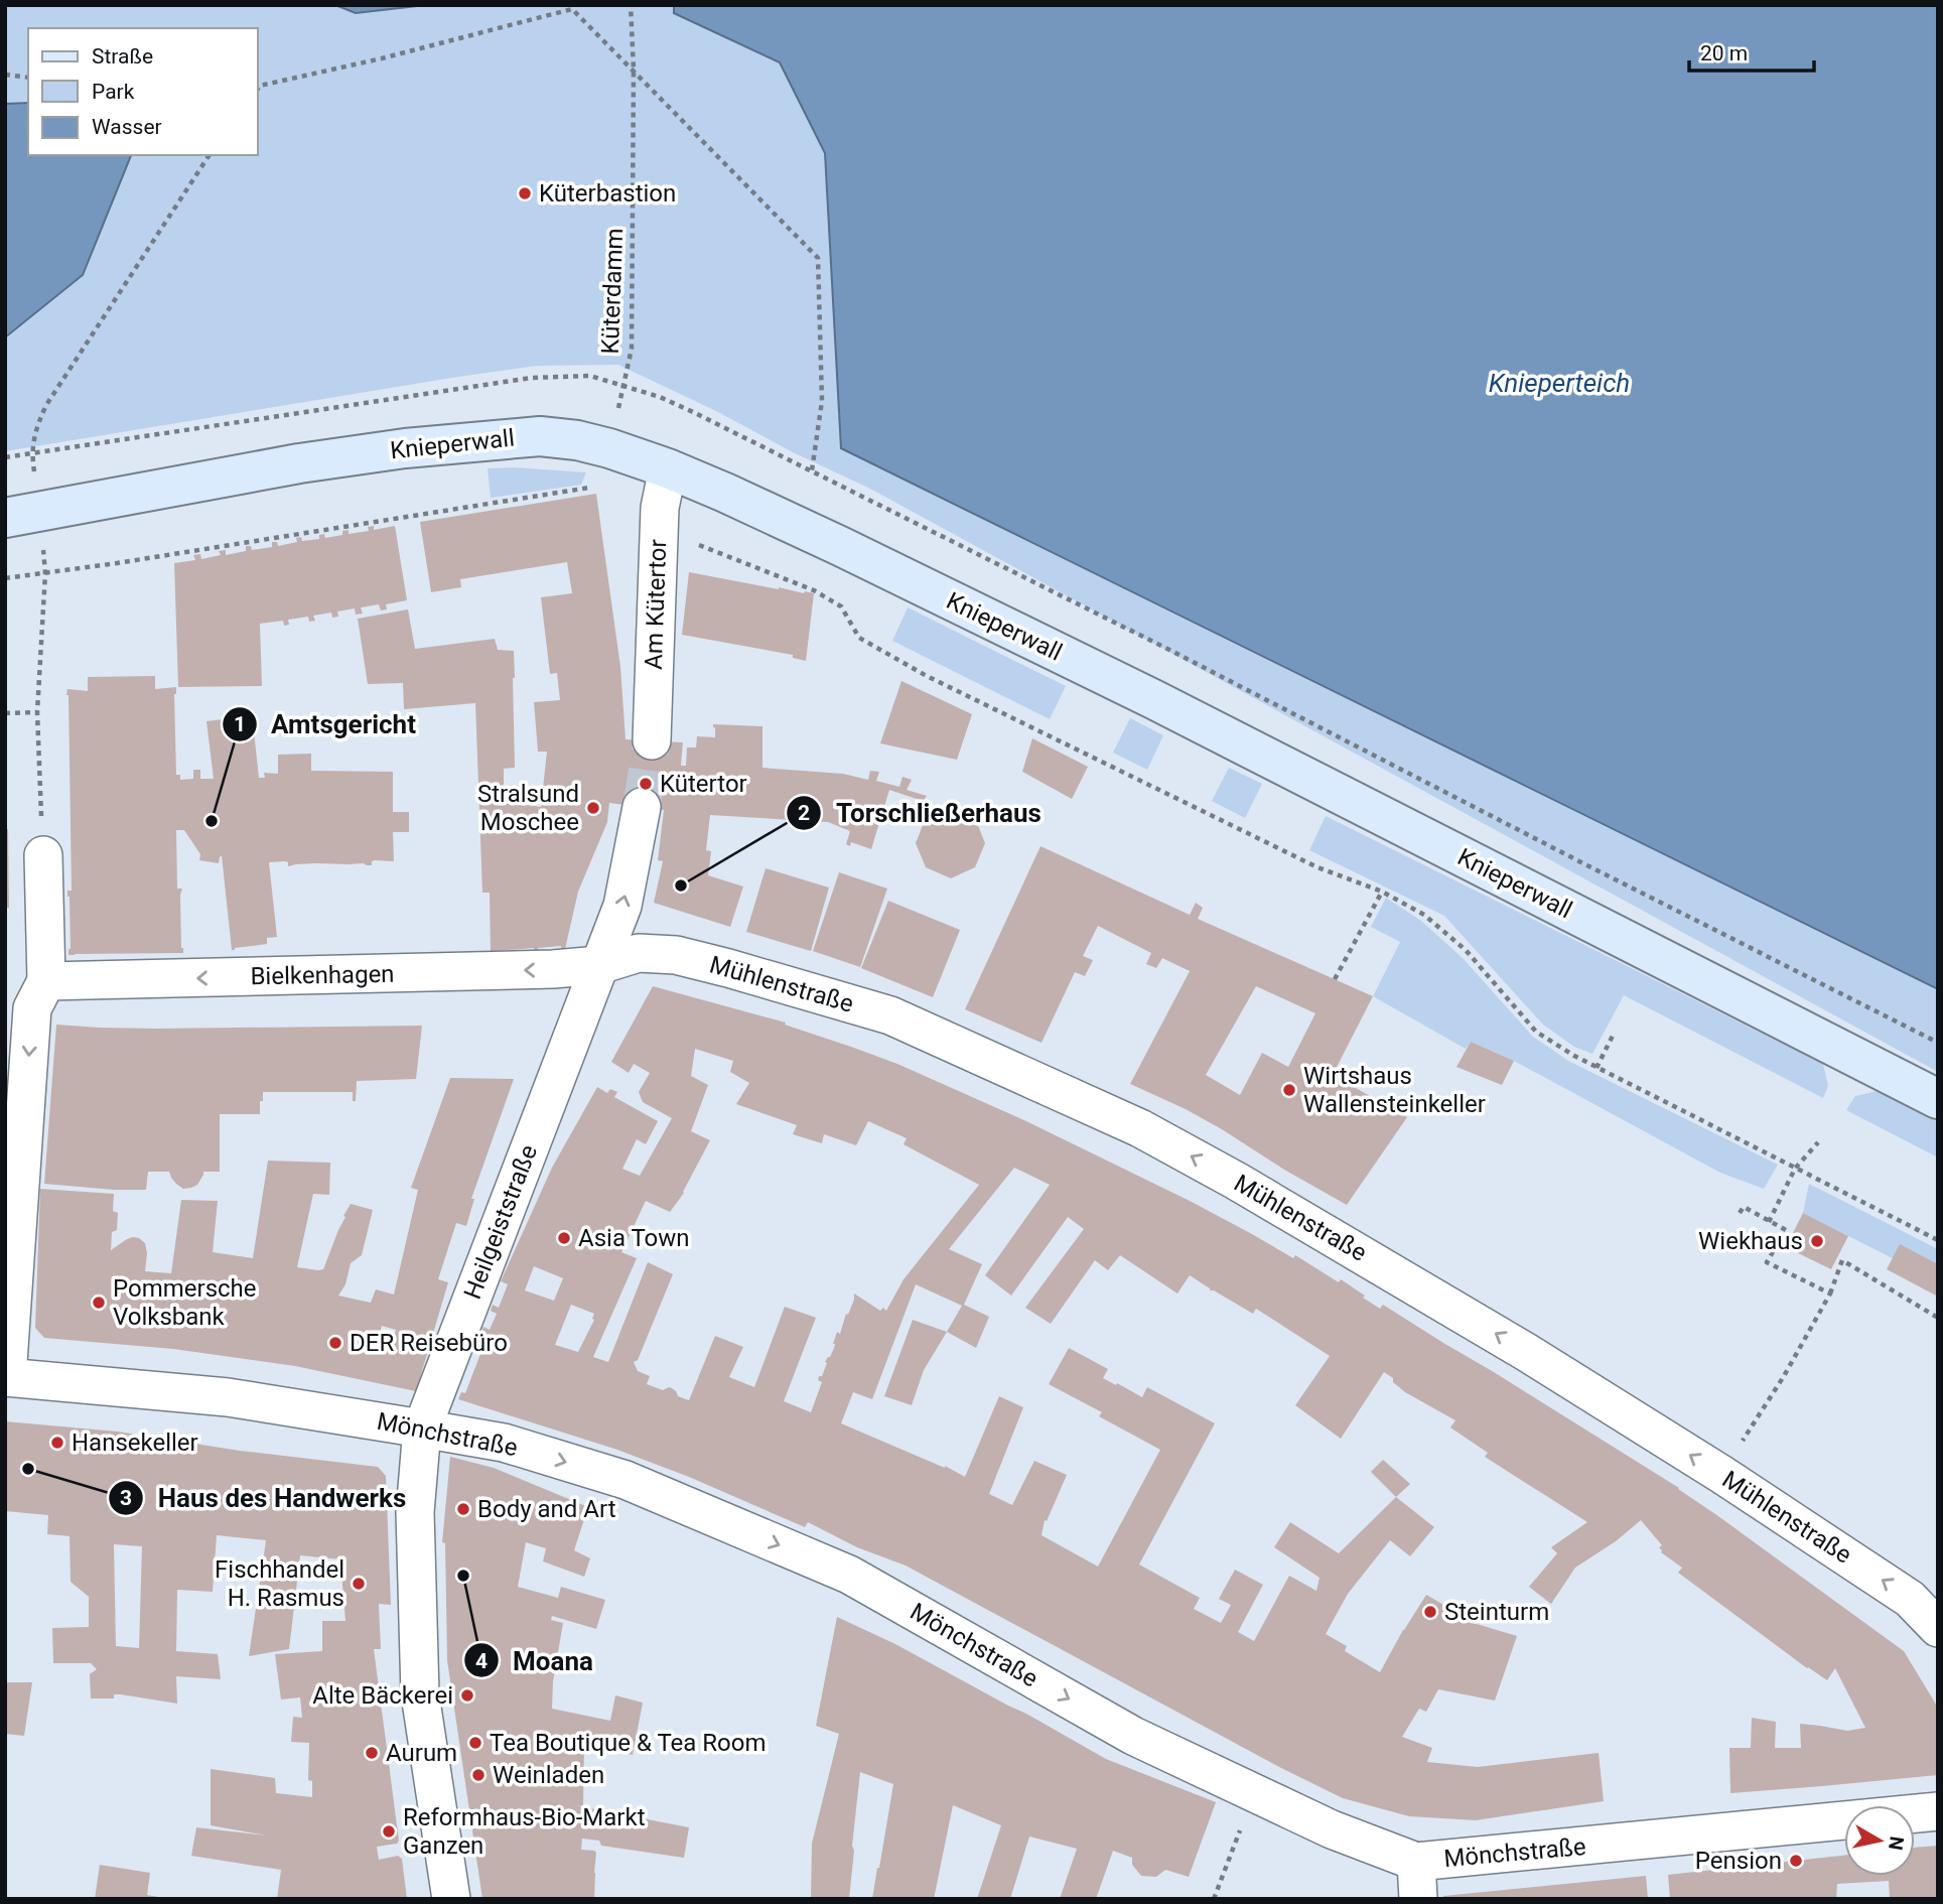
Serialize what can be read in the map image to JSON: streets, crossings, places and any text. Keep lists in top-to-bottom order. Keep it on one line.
{"streets":{"street":["Knieperwall","Am Kütertor","Bielkenhagen","Mühlenstraße","Heilgeiststraße","Mönchstraße"],"path":["Küterdamm"]},"crossings":[["Küterdamm","Knieperwall"],["Knieperwall","Am Kütertor"],["Bielkenhagen","Mühlenstraße"],["Bielkenhagen","Heilgeiststraße"],["Mühlenstraße","Heilgeiststraße"],["Heilgeiststraße","Mönchstraße"]],"one_way":["Bielkenhagen","Mühlenstraße","Mönchstraße"],"water":["Knieperteich"],"places":["Küterbastion","Kütertor","Stralsund Moschee","Amtsgericht","Torschließerhaus","Wirtshaus Wallensteinkeller","Asia Town","Wiekhaus","Pommersche Volksbank","DER Reisebüro","Hansekeller","Haus des Handwerks","Body and Art","Moana","Fischhandel H. Rasmus","Steinturm","Alte Bäckerei","Tea Boutique & Tea Room","Aurum","Weinladen","Reformhaus-Bio-Markt Ganzen","Pension"],"legend":["Straße","Park","Wasser"],"scale_bar":"20 m","north":"right"}
